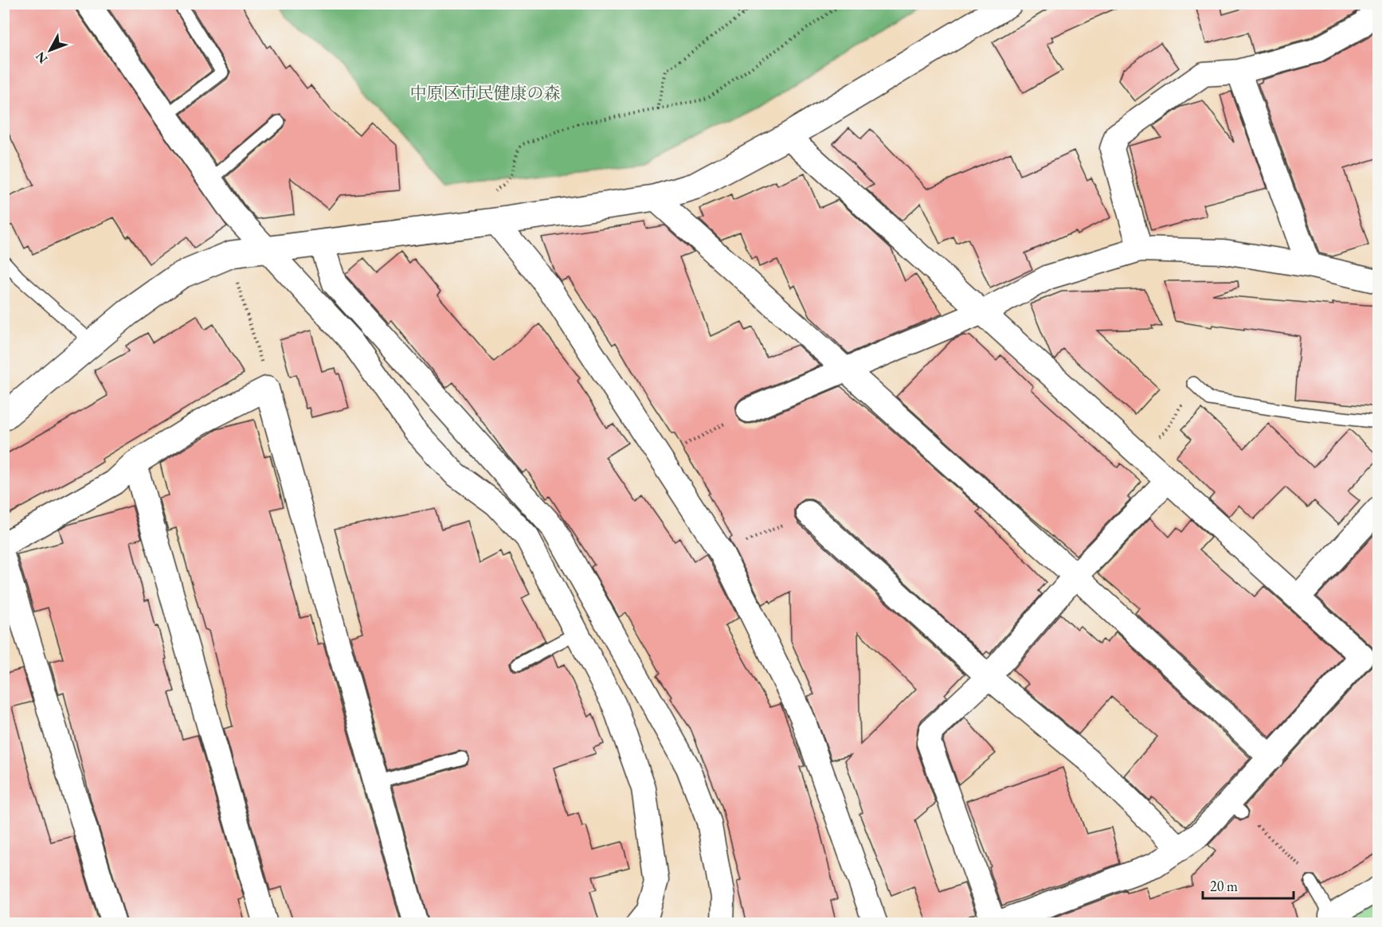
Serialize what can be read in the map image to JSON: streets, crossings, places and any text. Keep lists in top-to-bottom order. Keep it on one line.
{"parks":["中原区市民健康の森"],"scale_bar":"20 m","north":"bottom left"}
